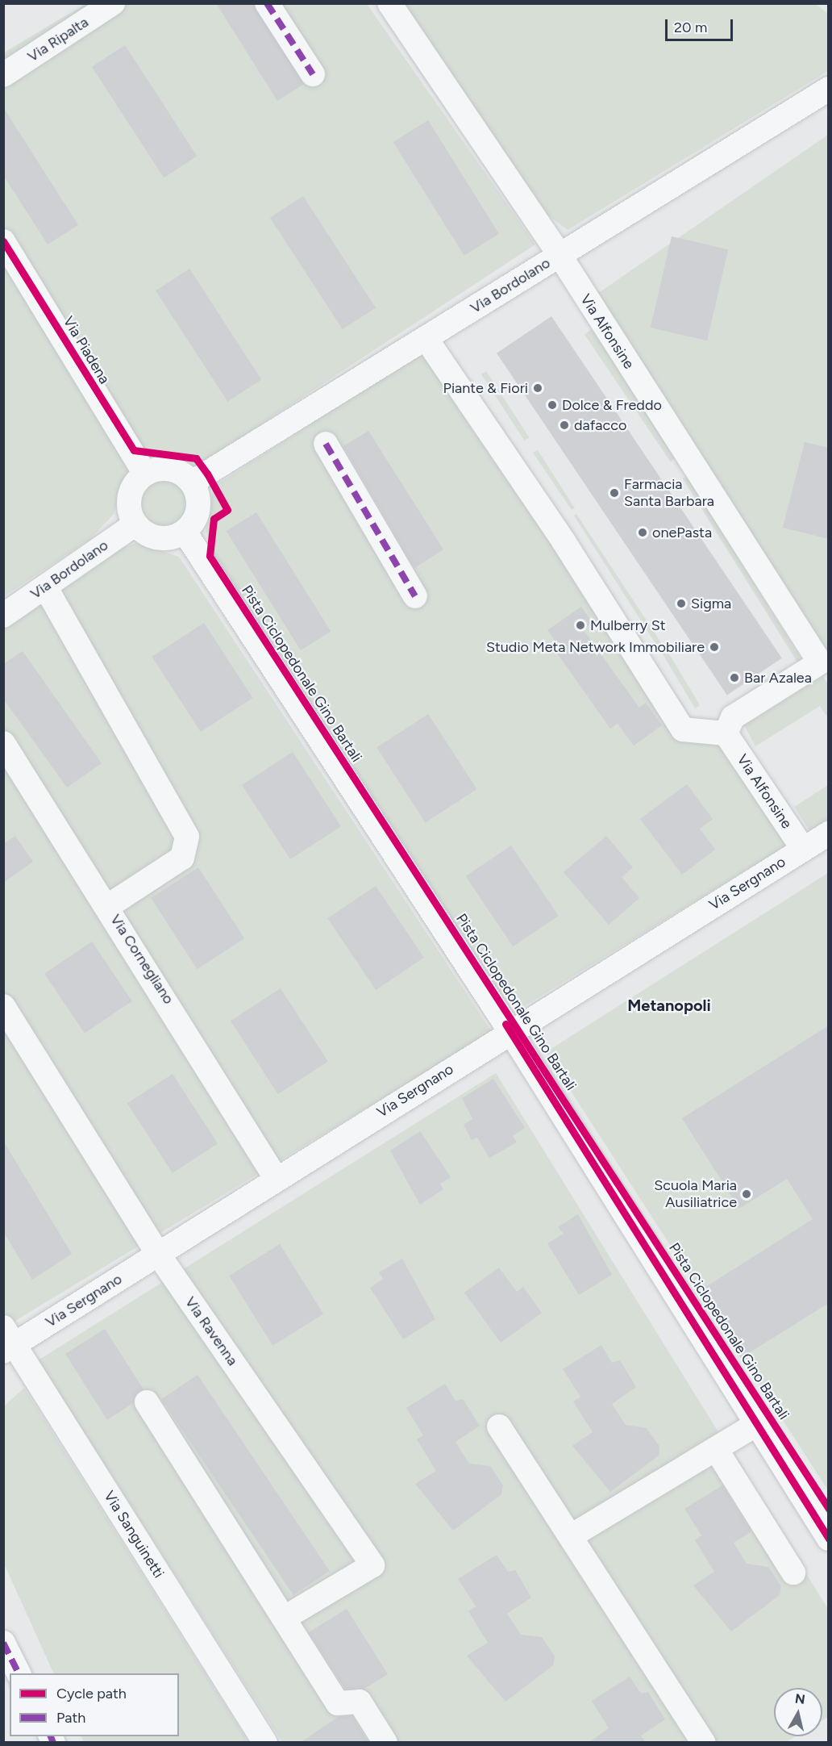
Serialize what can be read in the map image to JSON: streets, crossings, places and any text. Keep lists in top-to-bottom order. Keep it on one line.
{"streets":{"street":["Via Ripalta","Via Bordolano","Via Alfonsine","Via Piadena","Via Sergnano","Via Cornegliano","Via Ravenna","Via Sanguinetti"],"cycle path":["Pista Ciclopedonale Gino Bartali"]},"crossings":[["Via Bordolano","Via Alfonsine"],["Via Bordolano","Via Piadena"],["Via Alfonsine","Via Sergnano"],["Via Sergnano","Via Cornegliano"],["Via Sergnano","Via Ravenna"],["Via Sergnano","Via Sanguinetti"]],"districts":["Metanopoli"],"places":["Piante & Fiori","Dolce & Freddo","dafacco","Farmacia Santa Barbara","onePasta","Sigma","Mulberry St","Studio Meta Network Immobiliare","Bar Azalea","Scuola Maria Ausiliatrice"],"legend":["Cycle path","Path"],"scale_bar":"20 m","north":"top"}
